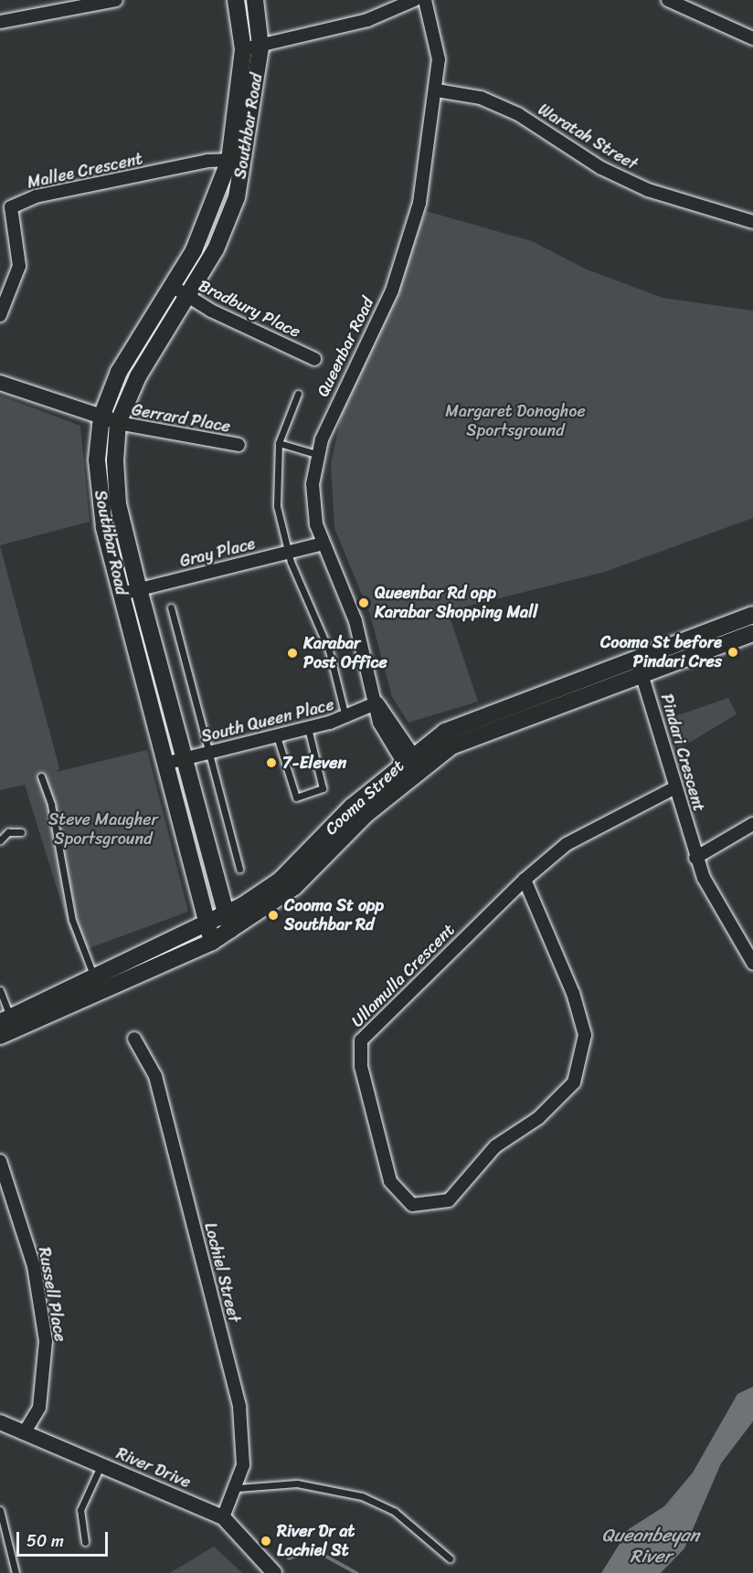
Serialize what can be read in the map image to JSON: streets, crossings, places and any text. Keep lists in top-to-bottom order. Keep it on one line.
{"streets":{"main road":["Southbar Road","Cooma Street"],"street":["Waratah Street","Mallee Crescent","Bradbury Place","Queenbar Road","Gerrard Place","Gray Place","South Queen Place","Pindari Crescent","Ullamulla Crescent","Lochiel Street","Russell Place","River Drive"]},"crossings":[["Southbar Road","Mallee Crescent"],["Southbar Road","Bradbury Place"],["Southbar Road","Gerrard Place"],["Southbar Road","Gray Place"],["Southbar Road","South Queen Place"],["Southbar Road","Cooma Street"],["Waratah Street","Queenbar Road"],["Queenbar Road","Gray Place"],["Queenbar Road","South Queen Place"],["Queenbar Road","Cooma Street"],["Pindari Crescent","Cooma Street"],["Pindari Crescent","Ullamulla Crescent"],["Lochiel Street","River Drive"],["Russell Place","River Drive"]],"water":["Queanbeyan River"],"parks":["Margaret Donoghoe Sportsground","Steve Maugher Sportsground"],"places":["Queenbar Rd opp Karabar Shopping Mall","Cooma St before Pindari Cres","Karabar Post Office","7-Eleven","Cooma St opp Southbar Rd","River Dr at Lochiel St"],"scale_bar":"50 m"}
